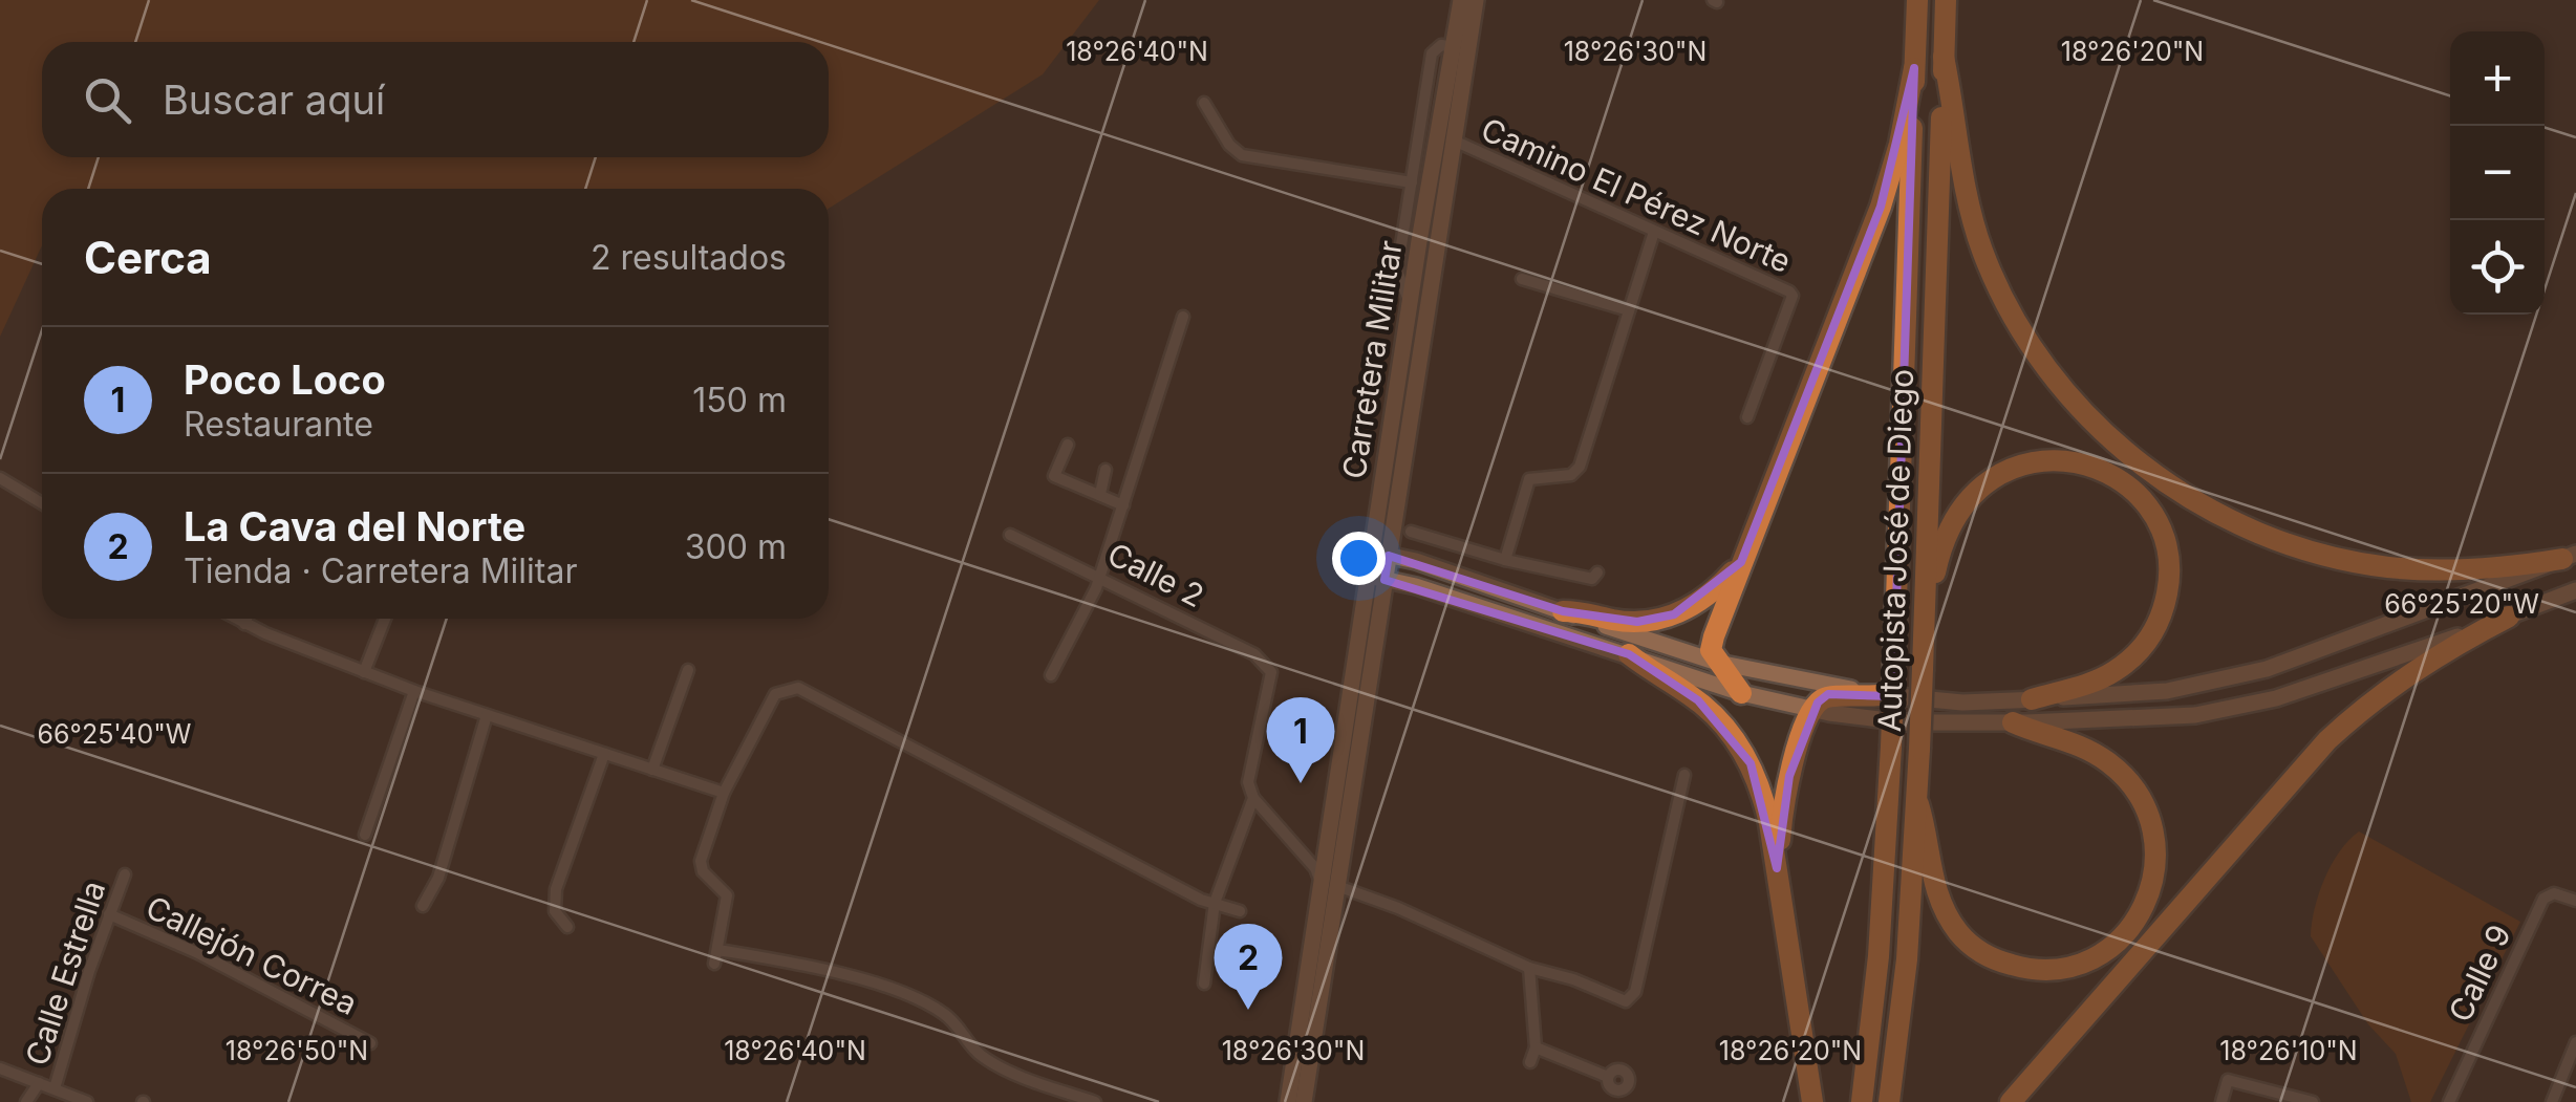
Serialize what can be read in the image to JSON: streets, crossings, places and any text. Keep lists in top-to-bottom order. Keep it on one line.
{"streets":{"highway":["Autopista José de Diego"],"main road":["Carretera Militar"],"street":["Camino El Pérez Norte","Calle 2","Callejón Correa","Calle Estrella","Calle 9"]},"crossings":[["Camino El Pérez Norte","Carretera Militar"],["Callejón Correa","Calle Estrella"]],"page":{"map_buttons":["+","−"],"search":"Buscar aquí","heading":["Cerca","2 resultados"],"list":[{"mark":"1","name":"Poco Loco","note":"Restaurante","value":"150 m"},{"mark":"2","name":"La Cava del Norte","note":"Tienda · Carretera Militar","value":"300 m"}],"pins":["1","2"]},"coordinates":["18°26'40\"N","18°26'30\"N","18°26'20\"N","66°25'20\"W","66°25'40\"W","18°26'50\"N","18°26'10\"N"]}
